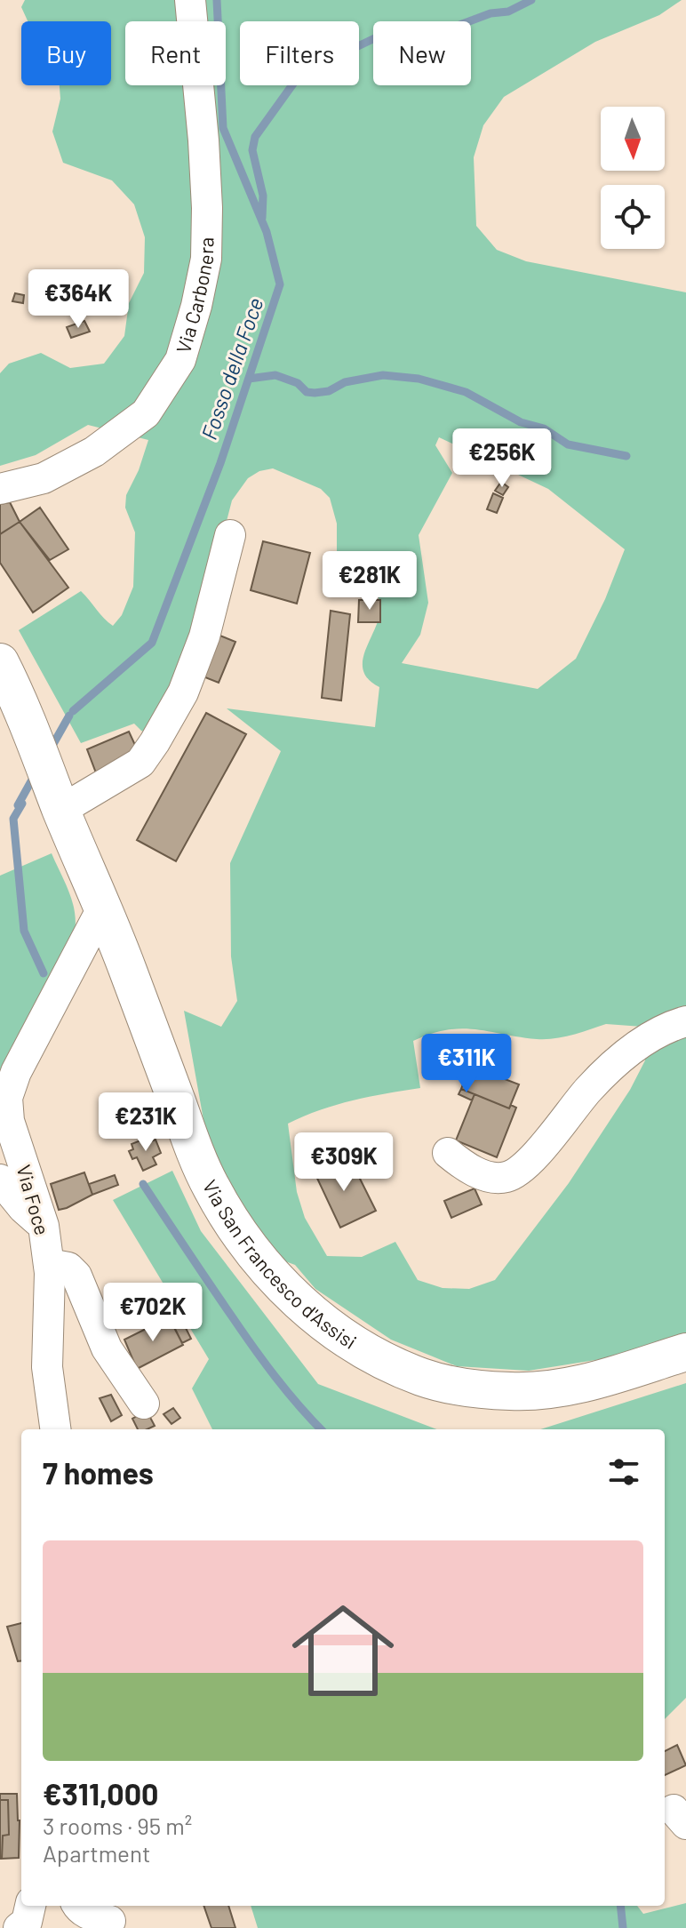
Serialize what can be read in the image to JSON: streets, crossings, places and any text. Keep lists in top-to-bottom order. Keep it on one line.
{"streets":{"main road":["Via San Francesco d'Assisi"],"street":["Via Carbonera","Via Foce"]},"crossings":[["Via Foce","Via San Francesco d'Assisi"]],"water":["Fosso della Foce"],"north":"bottom","page":{"chip":["Buy","Rent","Filters","New"],"price":["€364K","€256K","€281K","€311K","€231K","€309K","€702K"],"heading":"7 homes","list":[{"name":"€311,000","note":"3 rooms · 95 m² · Apartment"}]}}
